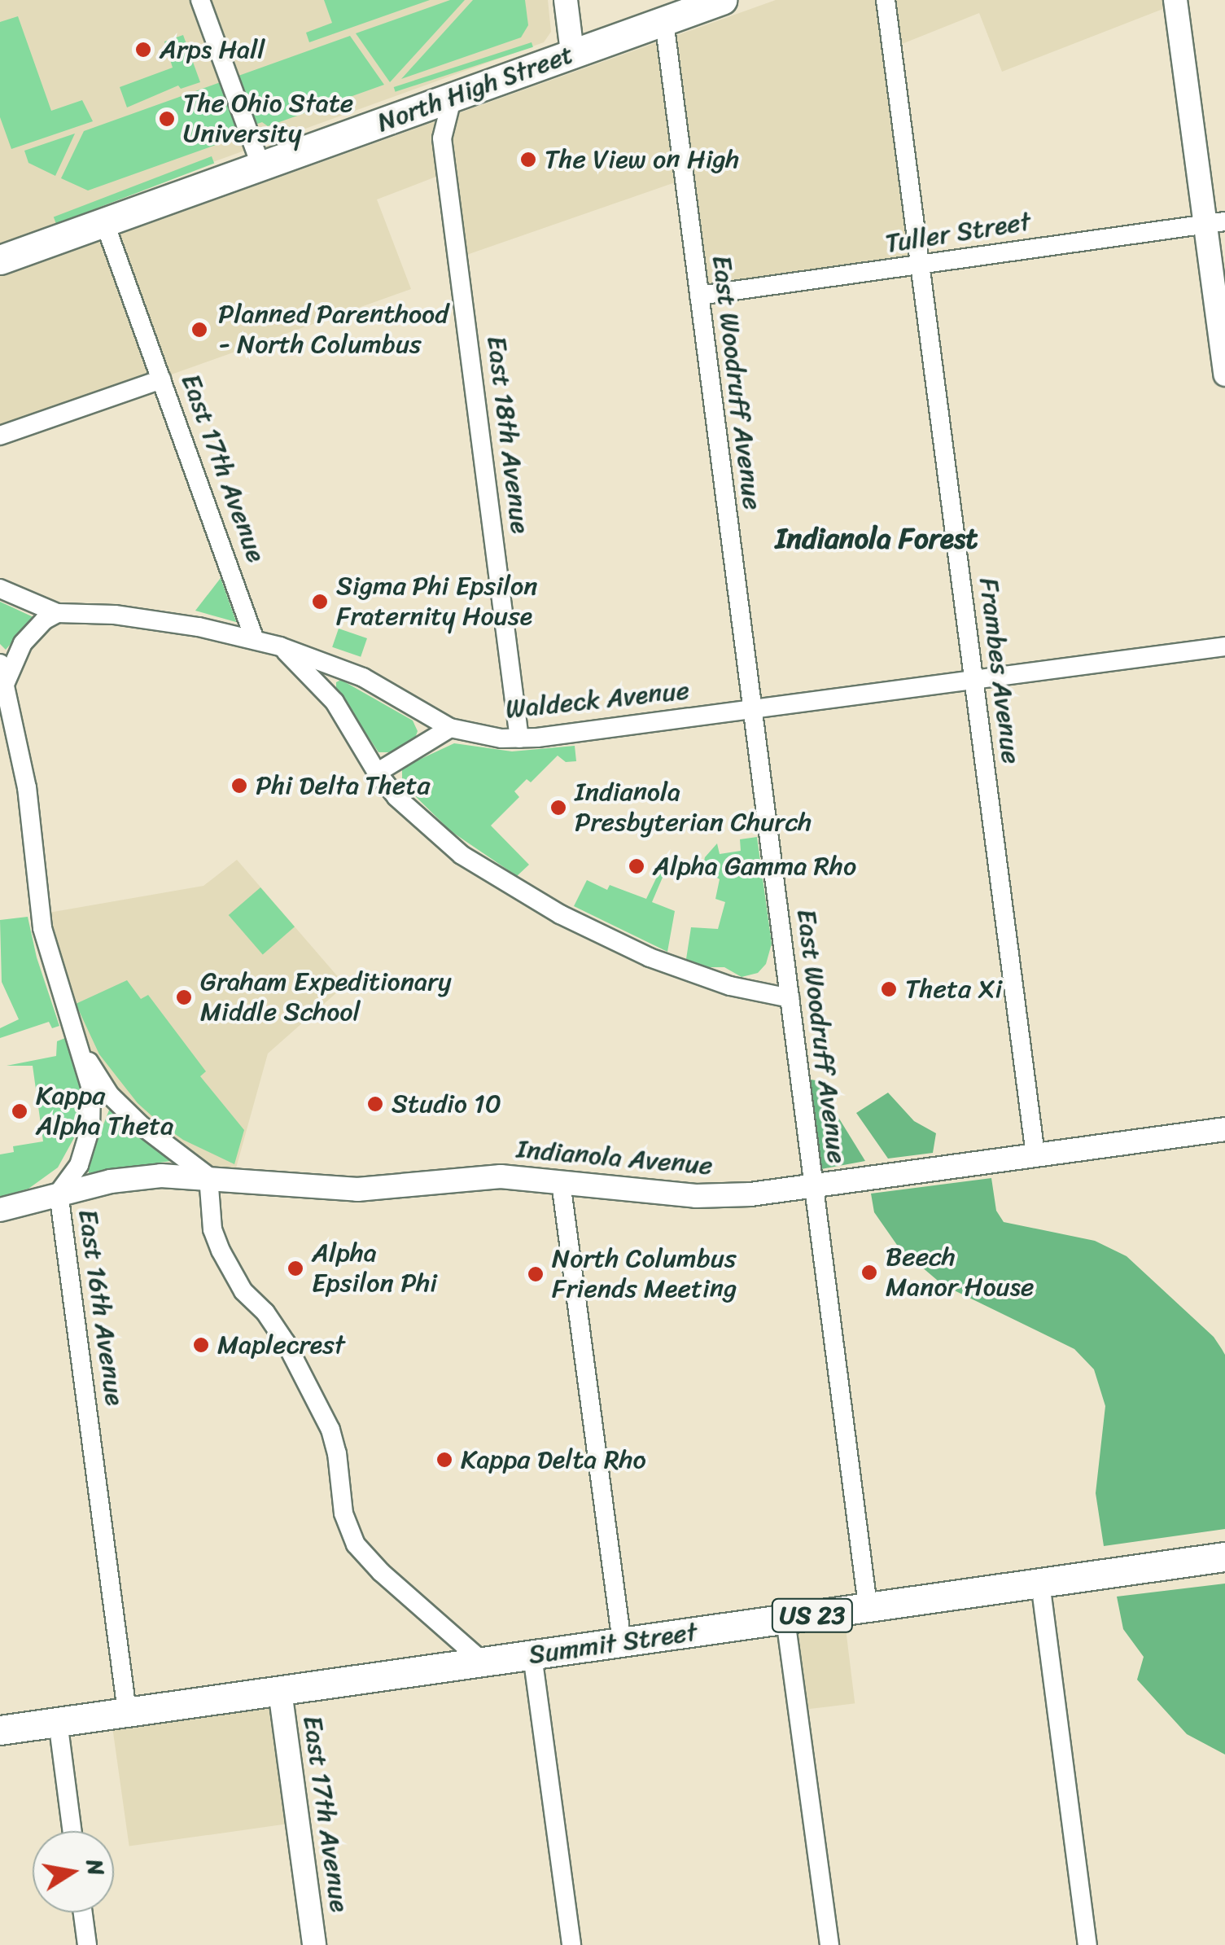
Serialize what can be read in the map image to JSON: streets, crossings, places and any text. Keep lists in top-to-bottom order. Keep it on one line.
{"streets":{"main road":["North High Street","US 23","Summit Street"],"street":["Tuller Street","East Woodruff Avenue","East 18th Avenue","East 17th Avenue","Frambes Avenue","Waldeck Avenue","Indianola Avenue","East 16th Avenue"]},"crossings":[["North High Street","East Woodruff Avenue"],["North High Street","East 18th Avenue"],["North High Street","East 17th Avenue"],["Tuller Street","East Woodruff Avenue"],["Tuller Street","Frambes Avenue"],["East Woodruff Avenue","Waldeck Avenue"],["East Woodruff Avenue","Indianola Avenue"],["East Woodruff Avenue","Summit Street"],["East 18th Avenue","Waldeck Avenue"],["East 17th Avenue","Waldeck Avenue"],["East 17th Avenue","Summit Street"],["Frambes Avenue","Waldeck Avenue"],["Frambes Avenue","Indianola Avenue"],["Waldeck Avenue","East 16th Avenue"],["Indianola Avenue","East 16th Avenue"],["East 16th Avenue","Summit Street"]],"districts":["Indianola Forest"],"places":["Arps Hall","The Ohio State University","The View on High","Planned Parenthood - North Columbus","Sigma Phi Epsilon Fraternity House","Phi Delta Theta","Indianola Presbyterian Church","Alpha Gamma Rho","Theta Xi","Graham Expeditionary Middle School","Studio 10","Kappa Alpha Theta","Alpha Epsilon Phi","Beech Manor House","North Columbus Friends Meeting","Maplecrest","Kappa Delta Rho"],"north":"right"}
